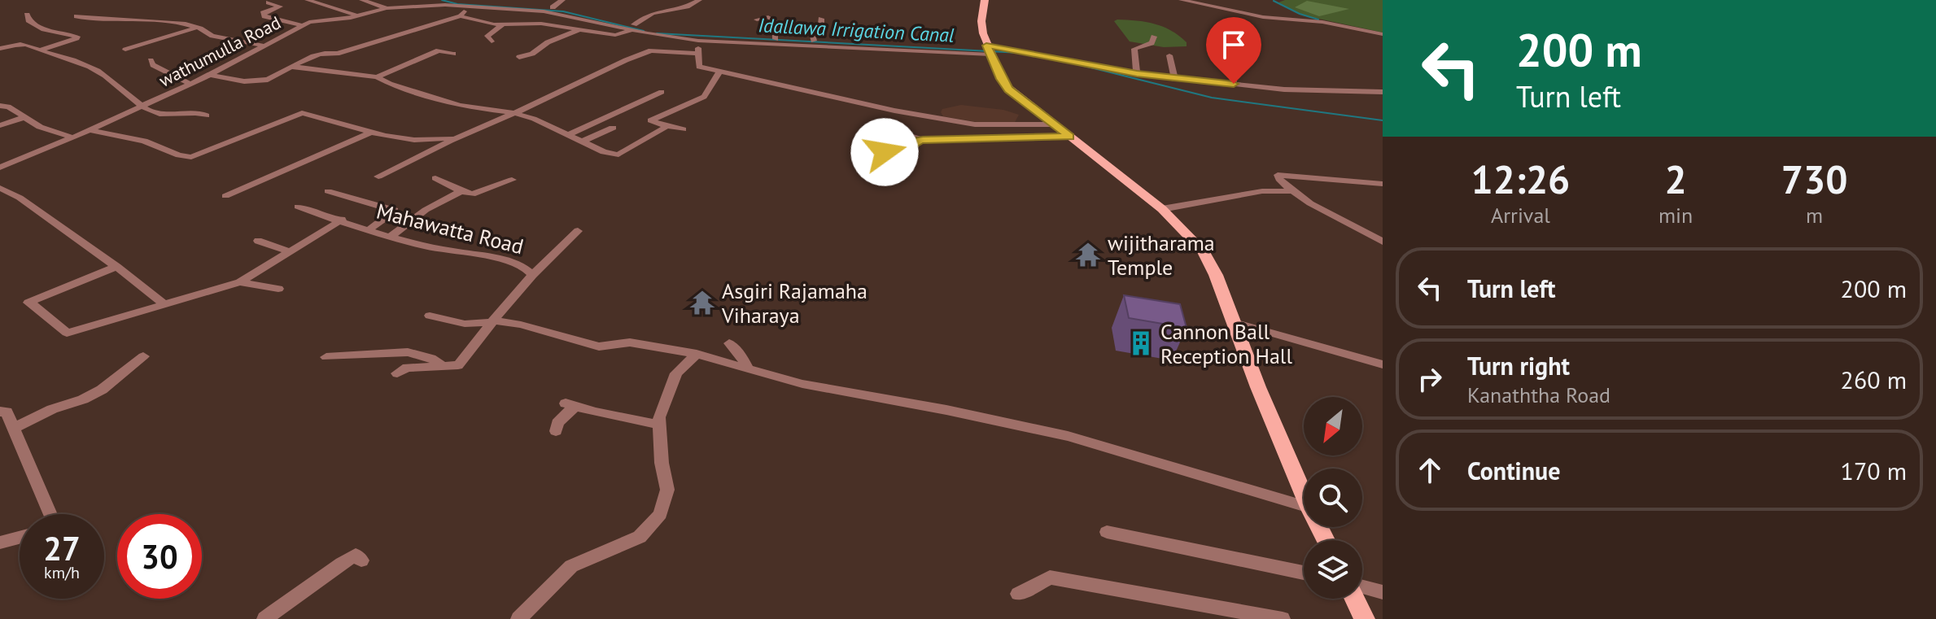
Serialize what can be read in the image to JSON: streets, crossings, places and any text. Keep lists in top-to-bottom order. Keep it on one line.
{"streets":{"street":["wathumulla Road","Mahawatta Road"]},"water":["Idallawa Irrigation Canal"],"places":{"temple":["wijitharama Temple","Asgiri Rajamaha Viharaya"],"building":["Cannon Ball Reception Hall"]},"north":"bottom left","page":{"turn":["200 m","Turn left"],"eta":["12:26","Arrival","2","min","730","m"],"list":[{"name":"Turn left","value":"200 m"},{"name":"Turn right","note":"Kanaththa Road","value":"260 m"},{"name":"Continue","value":"170 m"}],"speed":"27 km/h","limit":"30"}}
